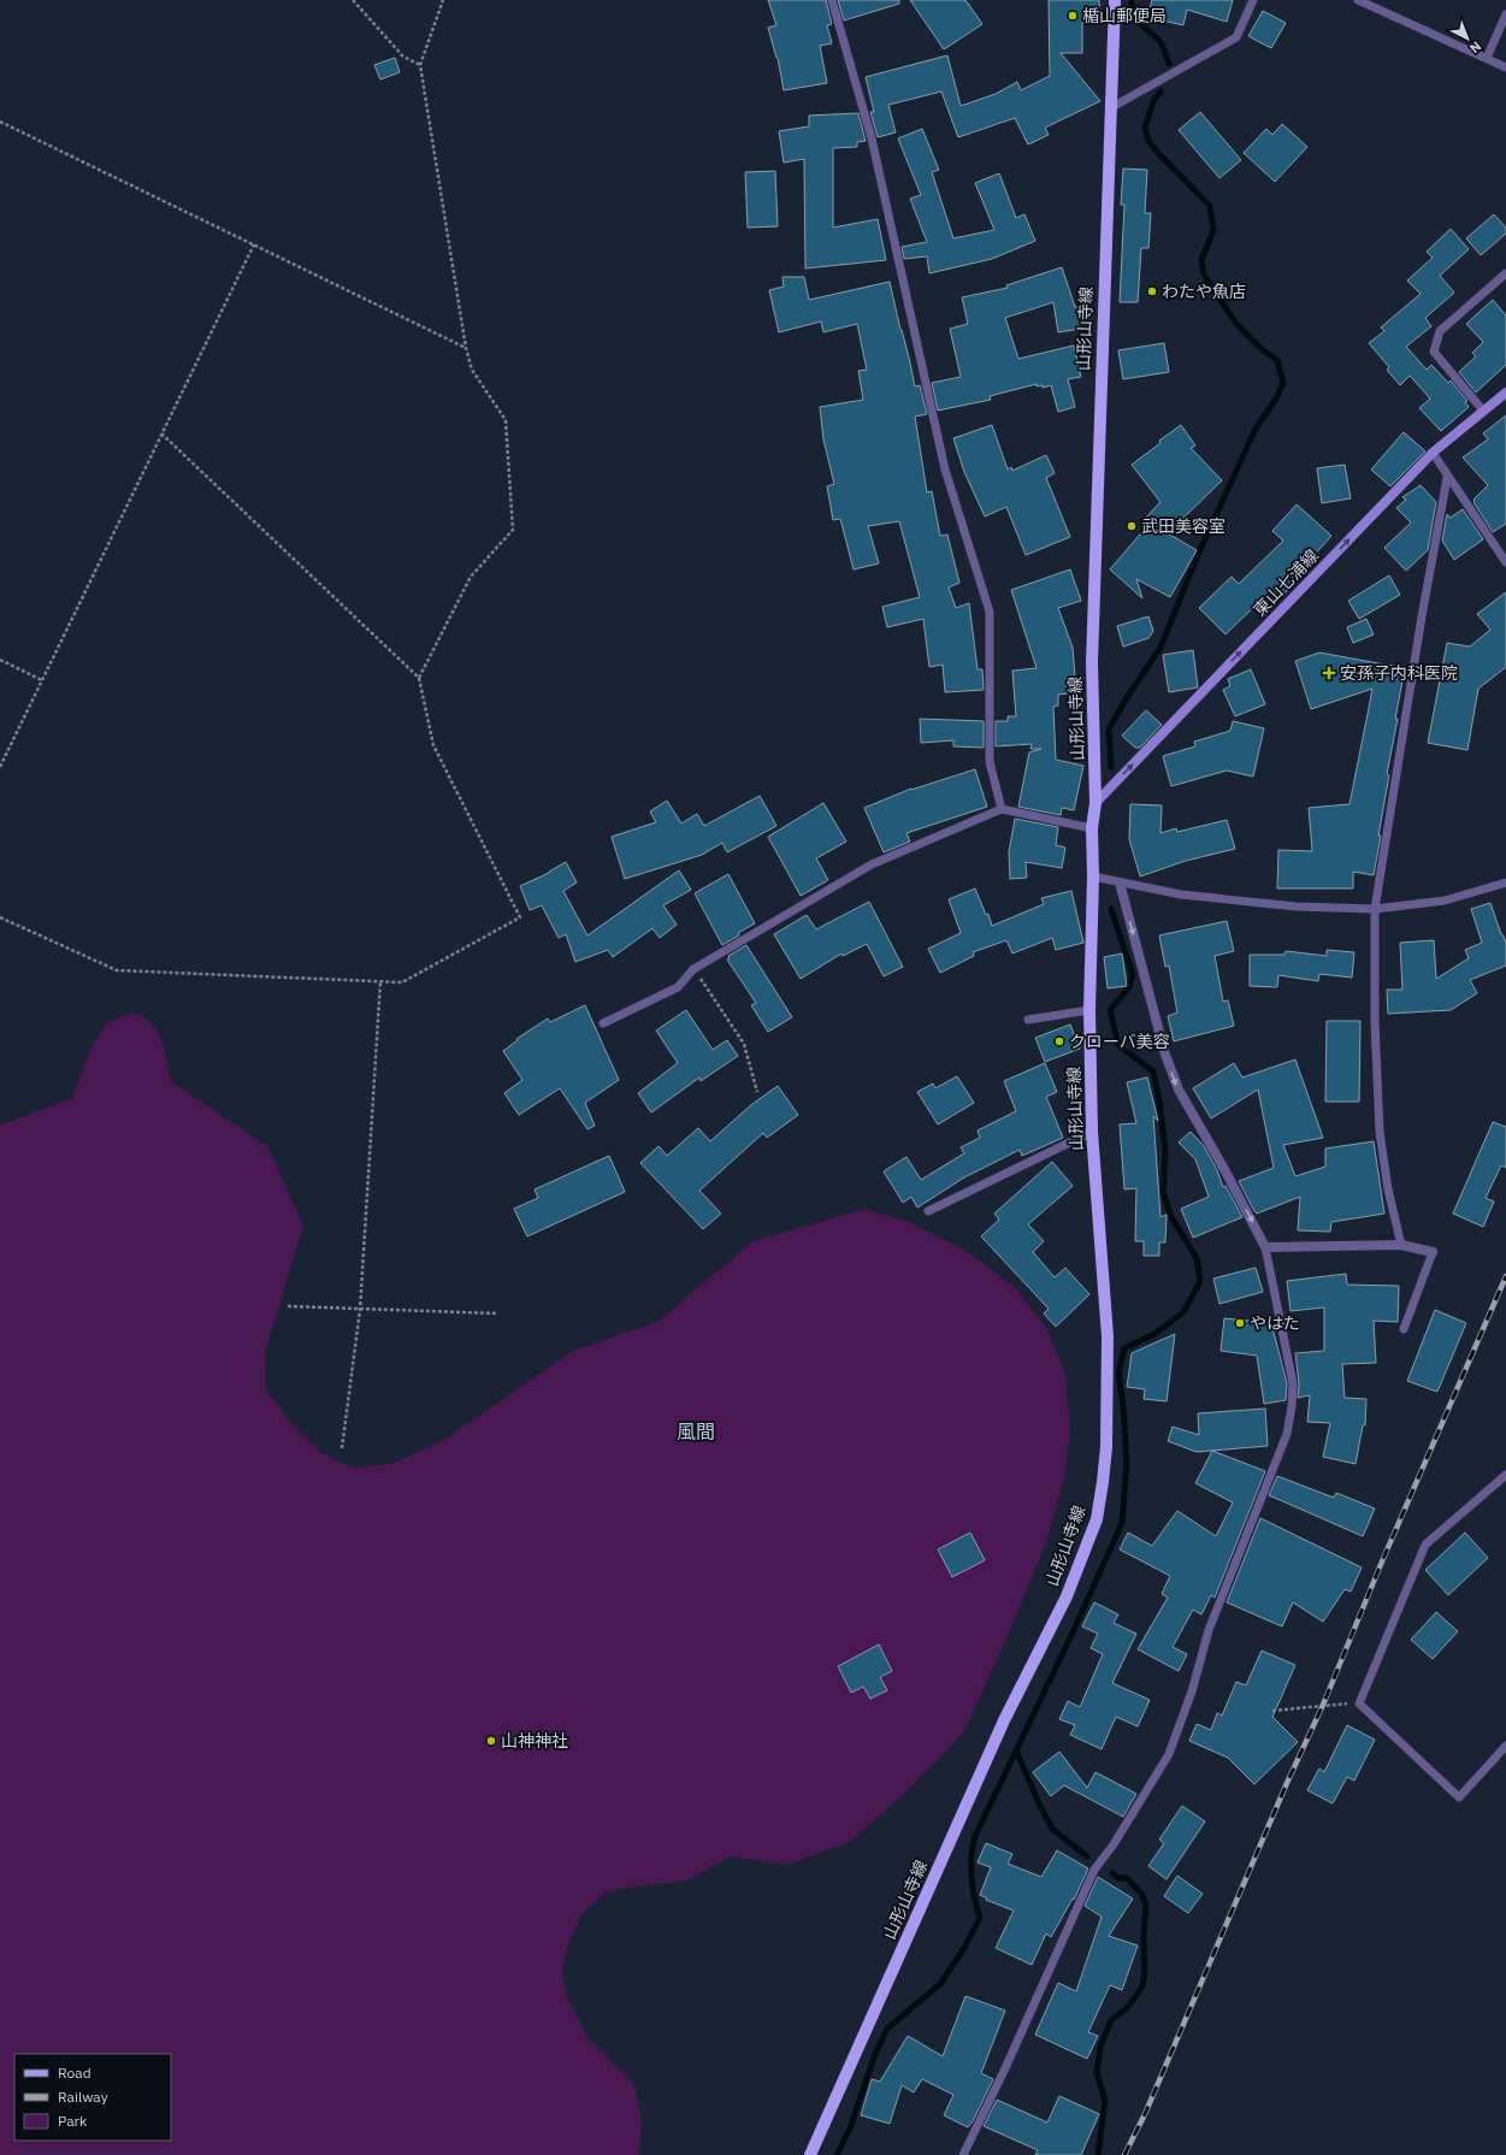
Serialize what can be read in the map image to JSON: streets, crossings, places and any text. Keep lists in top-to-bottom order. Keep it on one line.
{"streets":{"main road":["山形山寺線","東山七浦線"]},"crossings":[["山形山寺線","東山七浦線"]],"one_way":["東山七浦線"],"districts":["風間"],"places":{"other":["楯山郵便局","わたや魚店","武田美容室","クローバ美容","やはた","山神神社"],"health":["安孫子内科医院"]},"legend":["Road","Railway","Park"],"north":"bottom right"}
